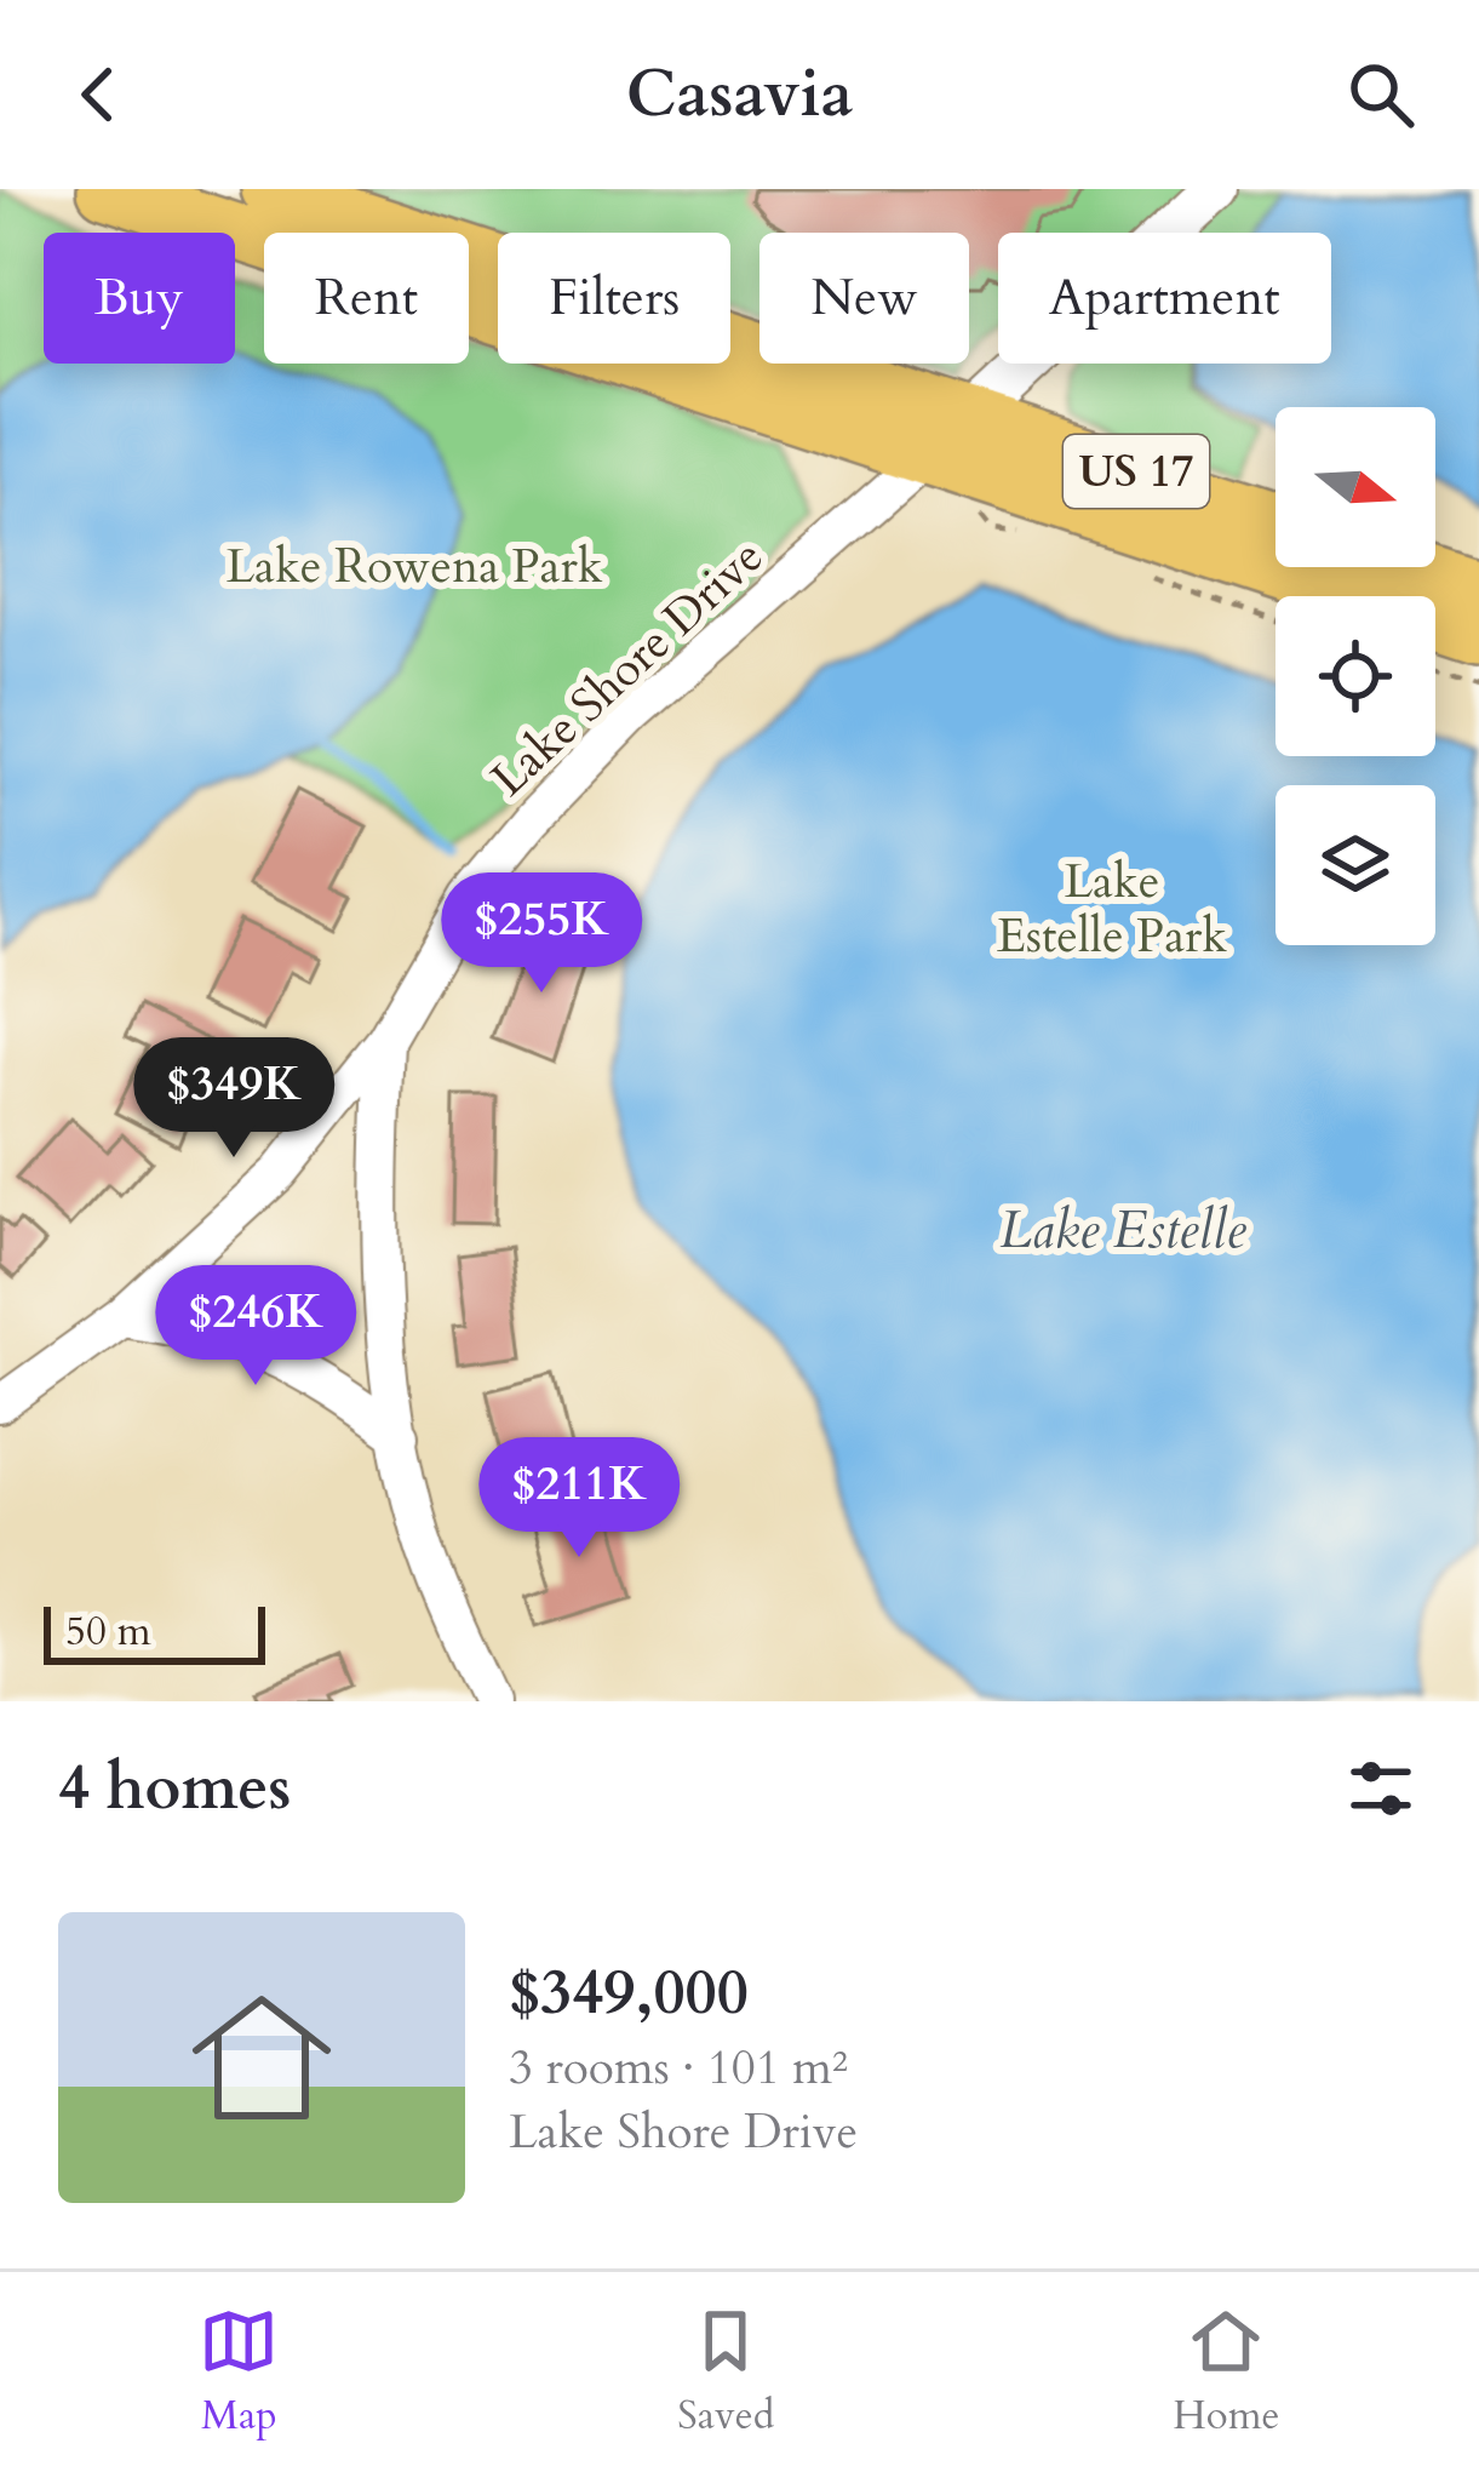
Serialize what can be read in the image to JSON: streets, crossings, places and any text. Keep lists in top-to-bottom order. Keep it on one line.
{"streets":{"main road":["US 17"],"street":["Lake Shore Drive"]},"crossings":[["US 17","Lake Shore Drive"]],"water":["Lake Estelle"],"parks":["Lake Rowena Park","Lake Estelle Park"],"scale_bar":"50 m","north":"right","page":{"header":"Casavia","chip":["Buy","Rent","Filters","New","Apartment"],"price":["$255K","$349K","$246K","$211K"],"scale":"50 m","heading":"4 homes","list":[{"name":"$349,000","note":"3 rooms · 101 m² · Lake Shore Drive"}],"tabs":["Map","Saved","Home"]}}
